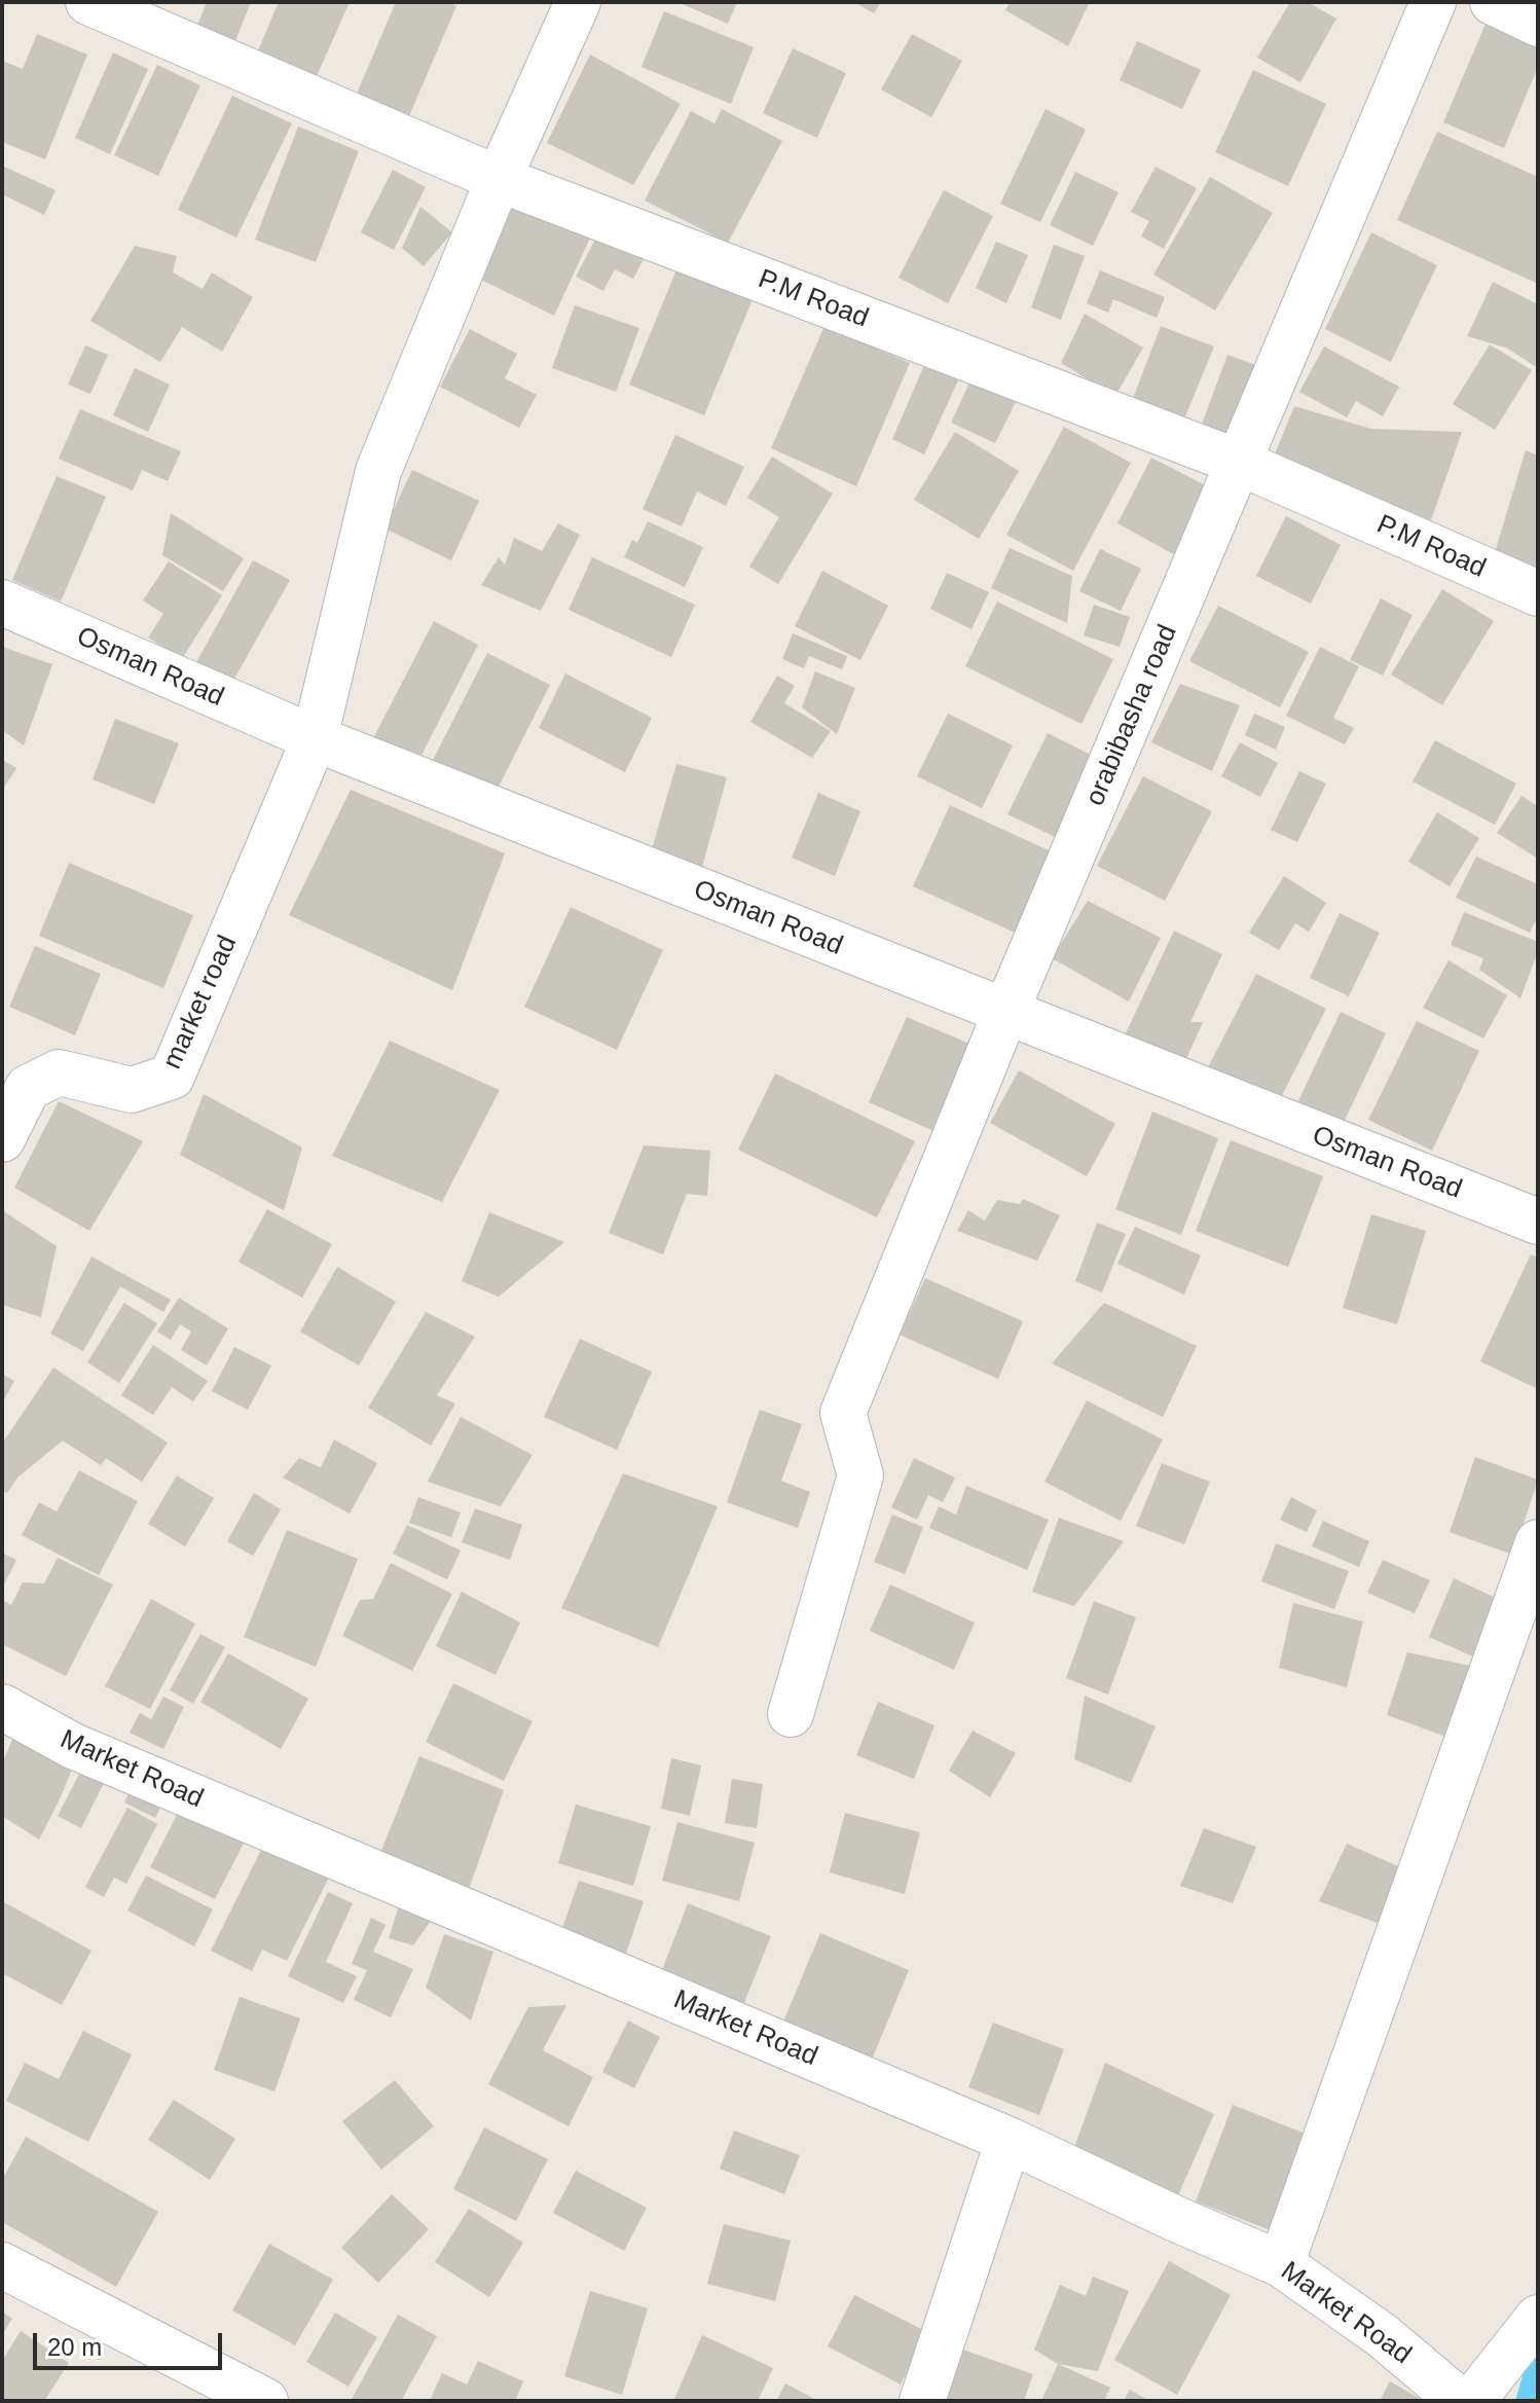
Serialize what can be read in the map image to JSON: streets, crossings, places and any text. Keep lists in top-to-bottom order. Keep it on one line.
{"streets":{"street":["P.M Road","Osman Road","orabibasha road","market road","Market Road"]},"crossings":[["P.M Road","orabibasha road"],["P.M Road","market road"],["Osman Road","orabibasha road"],["Osman Road","market road"]],"scale_bar":"20 m"}
